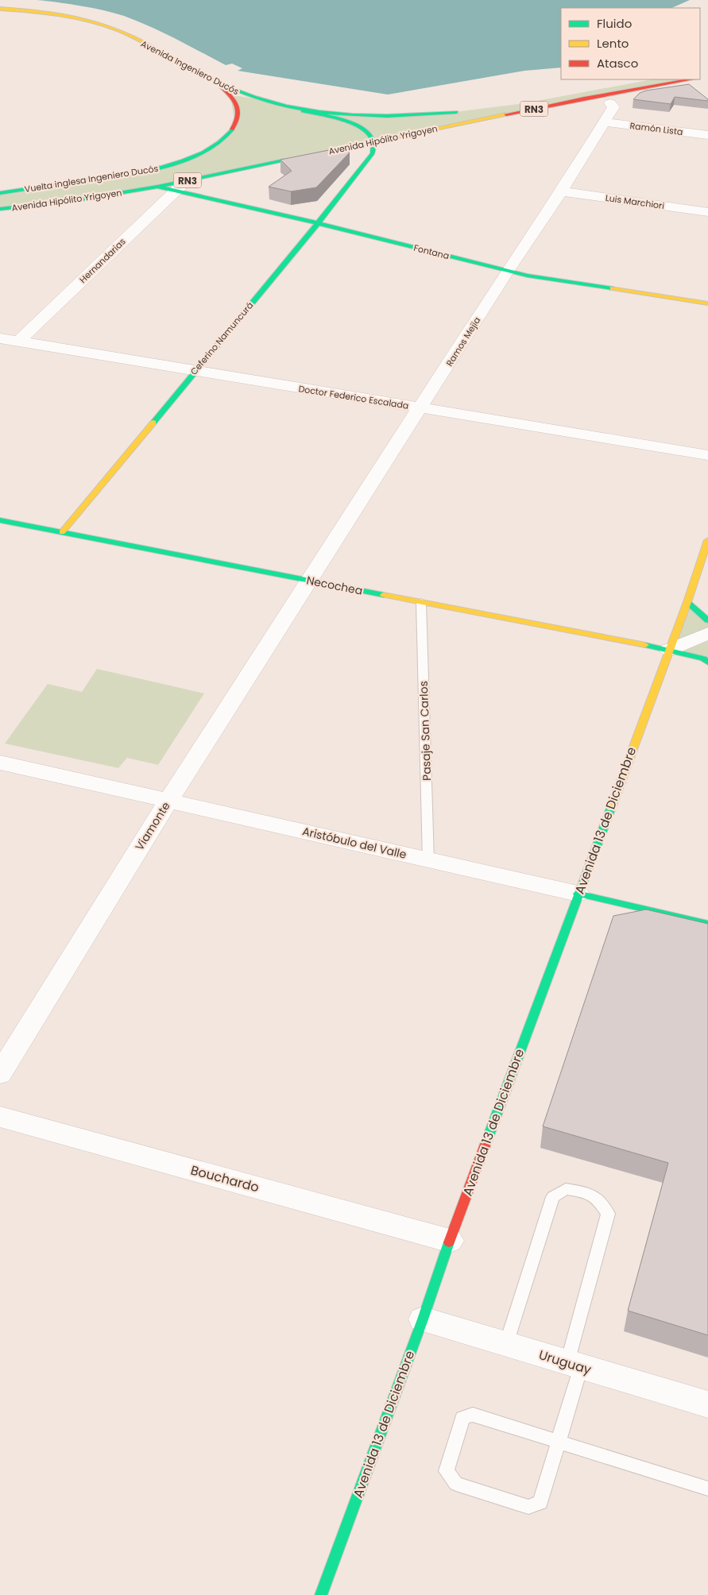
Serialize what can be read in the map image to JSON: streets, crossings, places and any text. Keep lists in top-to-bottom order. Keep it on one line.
{"streets":{"main road":["Avenida Ingeniero Ducós","RN3","Avenida Hipólito Yrigoyen","Vuelta inglesa Ingeniero Ducós","Fontana","Ceferino Namuncurá","Necochea","Avenida 13 de Diciembre","Aristóbulo del Valle"],"street":["Ramón Lista","Luis Marchiori","Hernandarias","Ramos Mejia","Doctor Federico Escalada","Viamonte","Bouchardo","Uruguay"],"lane":["Pasaje San Carlos"]},"crossings":[["Avenida Ingeniero Ducós","Vuelta inglesa Ingeniero Ducós"],["Ramón Lista","Ramos Mejia"],["Avenida Hipólito Yrigoyen","Fontana"],["Avenida Hipólito Yrigoyen","Hernandarias"],["Avenida Hipólito Yrigoyen","Ceferino Namuncurá"],["Luis Marchiori","Ramos Mejia"],["Fontana","Hernandarias"],["Fontana","Ceferino Namuncurá"],["Fontana","Ramos Mejia"],["Hernandarias","Doctor Federico Escalada"],["Ceferino Namuncurá","Doctor Federico Escalada"],["Ceferino Namuncurá","Necochea"],["Ramos Mejia","Doctor Federico Escalada"],["Ramos Mejia","Necochea"],["Ramos Mejia","Viamonte"],["Necochea","Pasaje San Carlos"],["Necochea","Avenida 13 de Diciembre"],["Necochea","Viamonte"],["Pasaje San Carlos","Aristóbulo del Valle"],["Avenida 13 de Diciembre","Aristóbulo del Valle"],["Avenida 13 de Diciembre","Bouchardo"],["Avenida 13 de Diciembre","Uruguay"],["Viamonte","Aristóbulo del Valle"]],"legend":["Fluido","Lento","Atasco"]}
